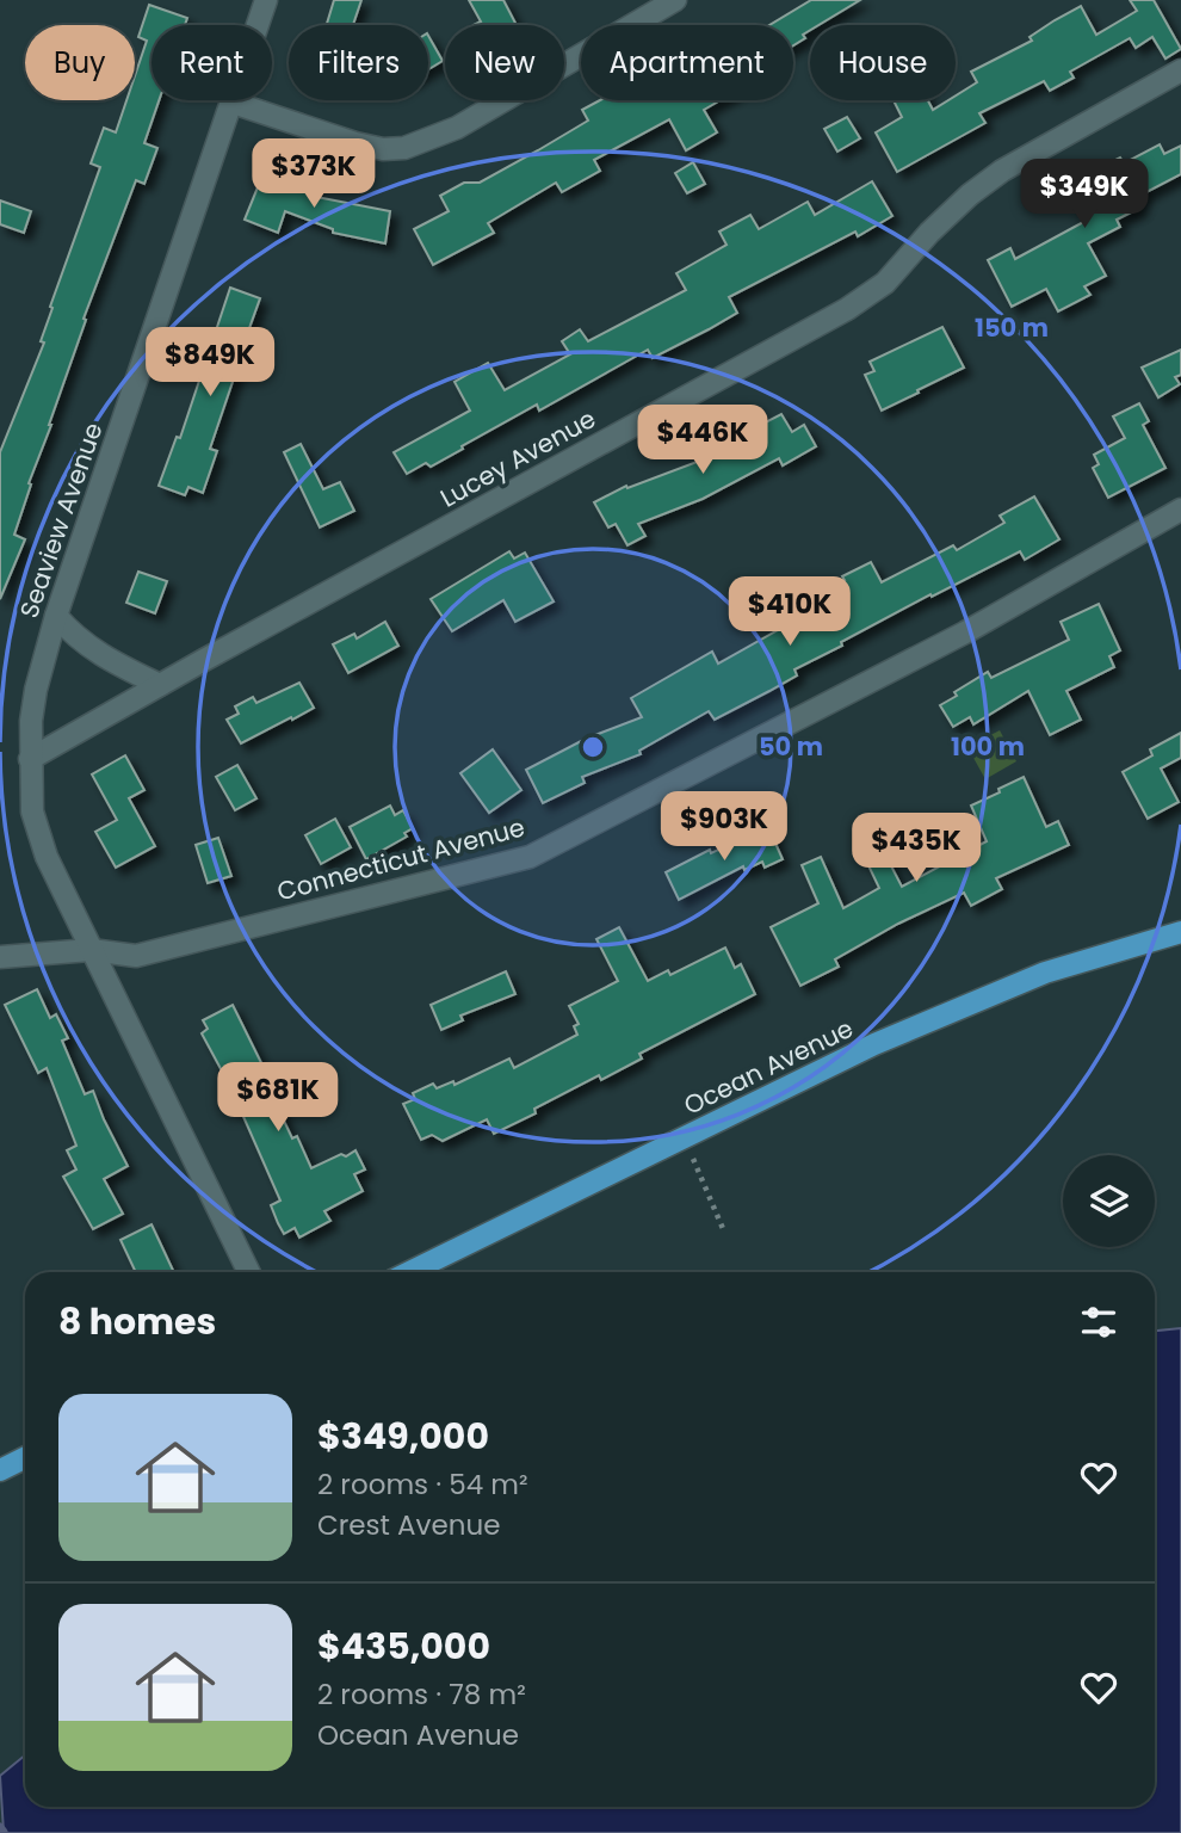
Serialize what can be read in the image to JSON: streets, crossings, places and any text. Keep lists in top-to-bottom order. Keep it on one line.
{"streets":{"main road":["Ocean Avenue"],"street":["Lucey Avenue","Seaview Avenue","Connecticut Avenue"]},"crossings":[["Lucey Avenue","Seaview Avenue"],["Seaview Avenue","Connecticut Avenue"]],"page":{"chip":["Buy","Rent","Filters","New","Apartment","House"],"price":["$373K","$349K","$849K","$446K","$410K","$903K","$435K","$681K"],"heading":"8 homes","list":[{"name":"$349,000","note":"2 rooms · 54 m² · Crest Avenue"},{"name":"$435,000","note":"2 rooms · 78 m² · Ocean Avenue"}]},"rings":["150 m","50 m","100 m"]}
